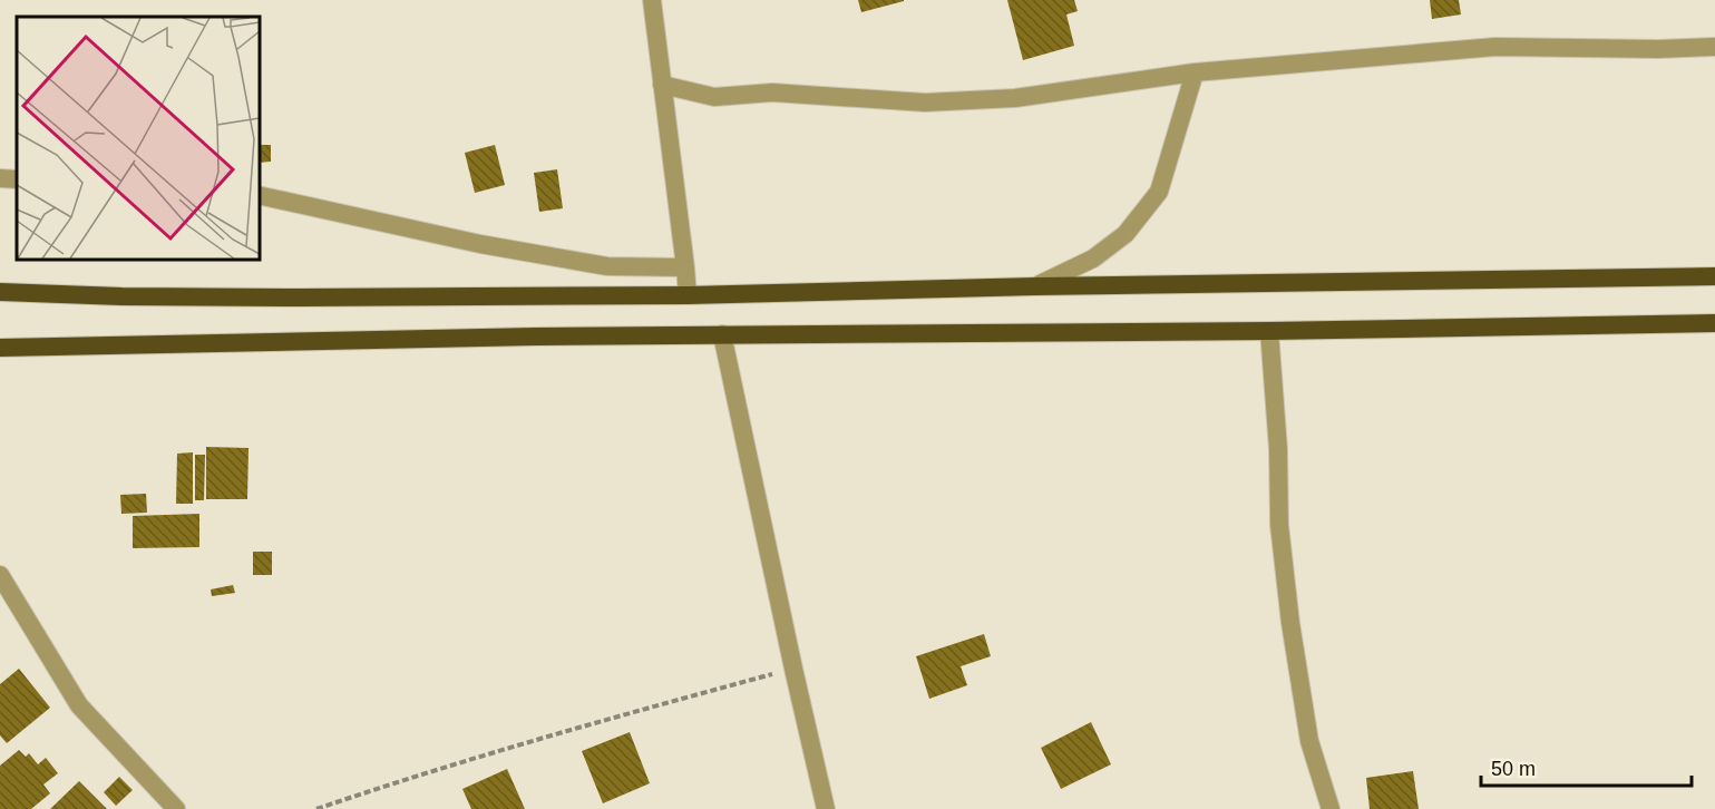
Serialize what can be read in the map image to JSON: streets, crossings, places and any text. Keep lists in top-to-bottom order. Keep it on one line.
{"scale_bar":"50 m"}
